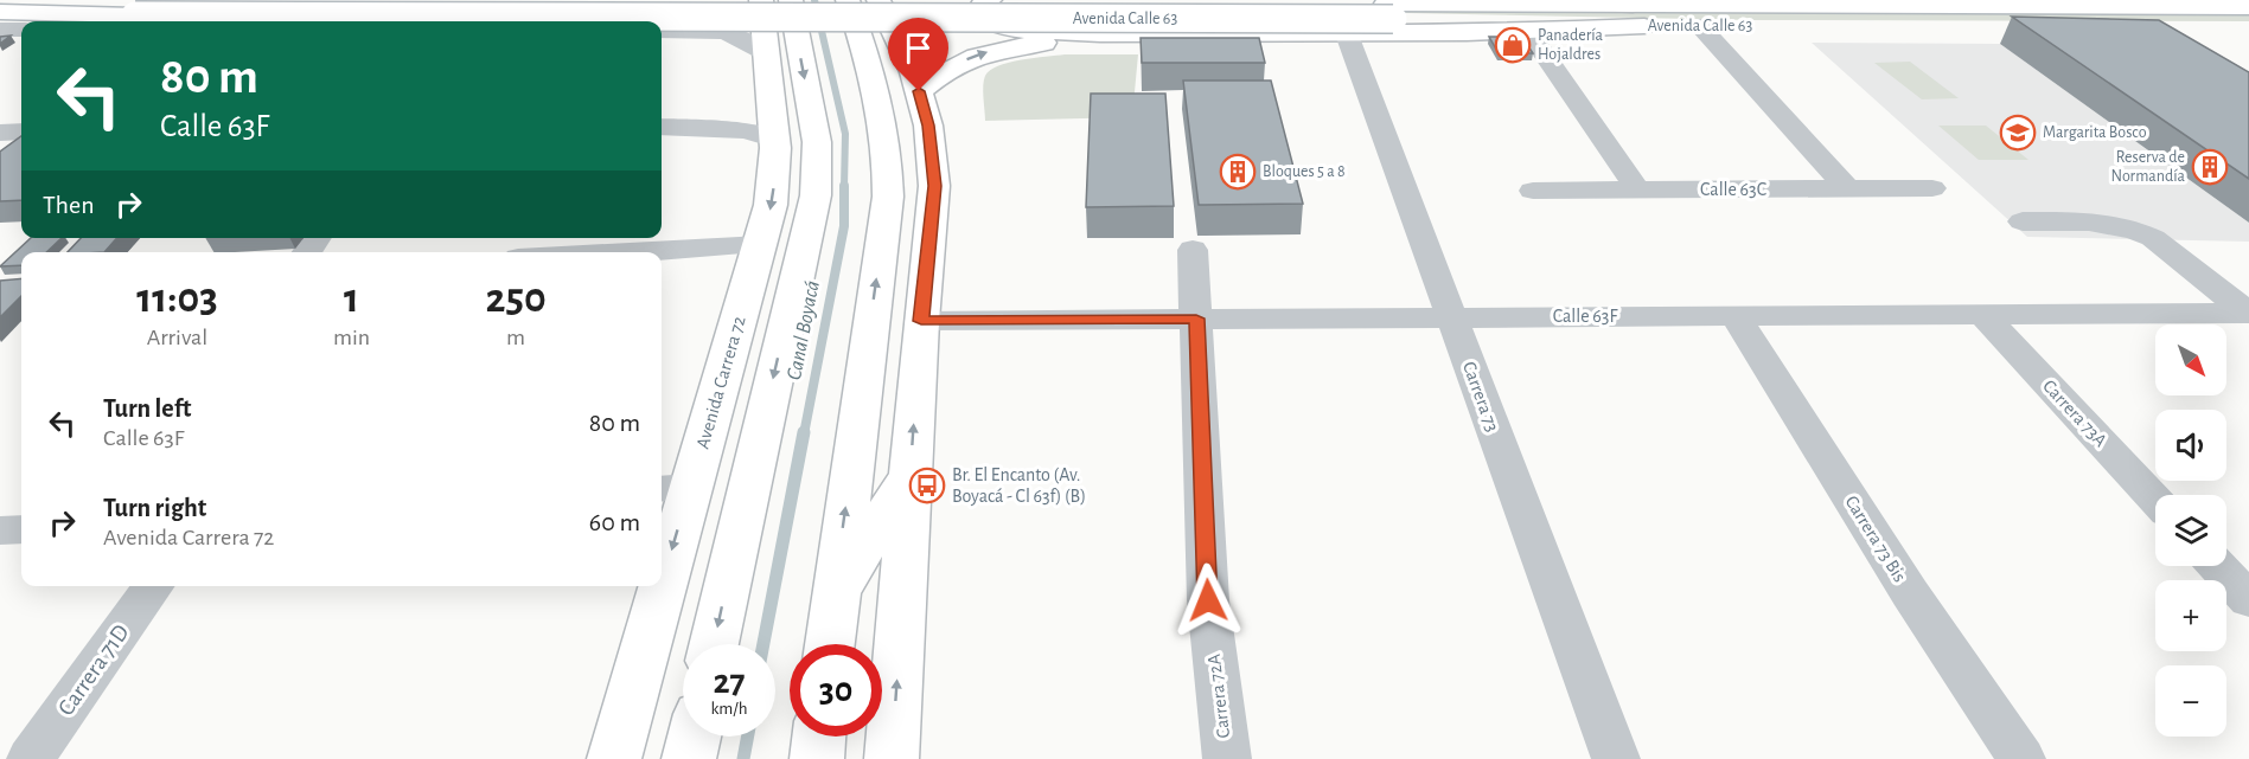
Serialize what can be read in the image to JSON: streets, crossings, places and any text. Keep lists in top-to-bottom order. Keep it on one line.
{"streets":{"main road":["Avenida Calle 63","Avenida Carrera 72"],"street":["Calle 63C","Calle 63F","Carrera 73","Carrera 73A","Carrera 73 Bis","Carrera 71D","Carrera 72A"]},"crossings":[["Calle 63F","Carrera 73"],["Calle 63F","Carrera 73A"],["Calle 63F","Carrera 73 Bis"],["Calle 63F","Carrera 72A"]],"water":["Canal Boyacá"],"places":{"shop":["Panadería Hojaldres"],"school or university":["Margarita Bosco"],"building":["Reserva de Normandía","Bloques 5 a 8"],"bus stop":["Br. El Encanto (Av. Boyacá - Cl 63f) (B)"]},"north":"bottom right","page":{"turn":["80 m","Calle 63F"],"then":"Then","eta":["11:03","Arrival","1","min","250","m"],"map_buttons":["+","−"],"list":[{"name":"Turn left","note":"Calle 63F","value":"80 m"},{"name":"Turn right","note":"Avenida Carrera 72","value":"60 m"}],"speed":"27 km/h","limit":"30"}}
